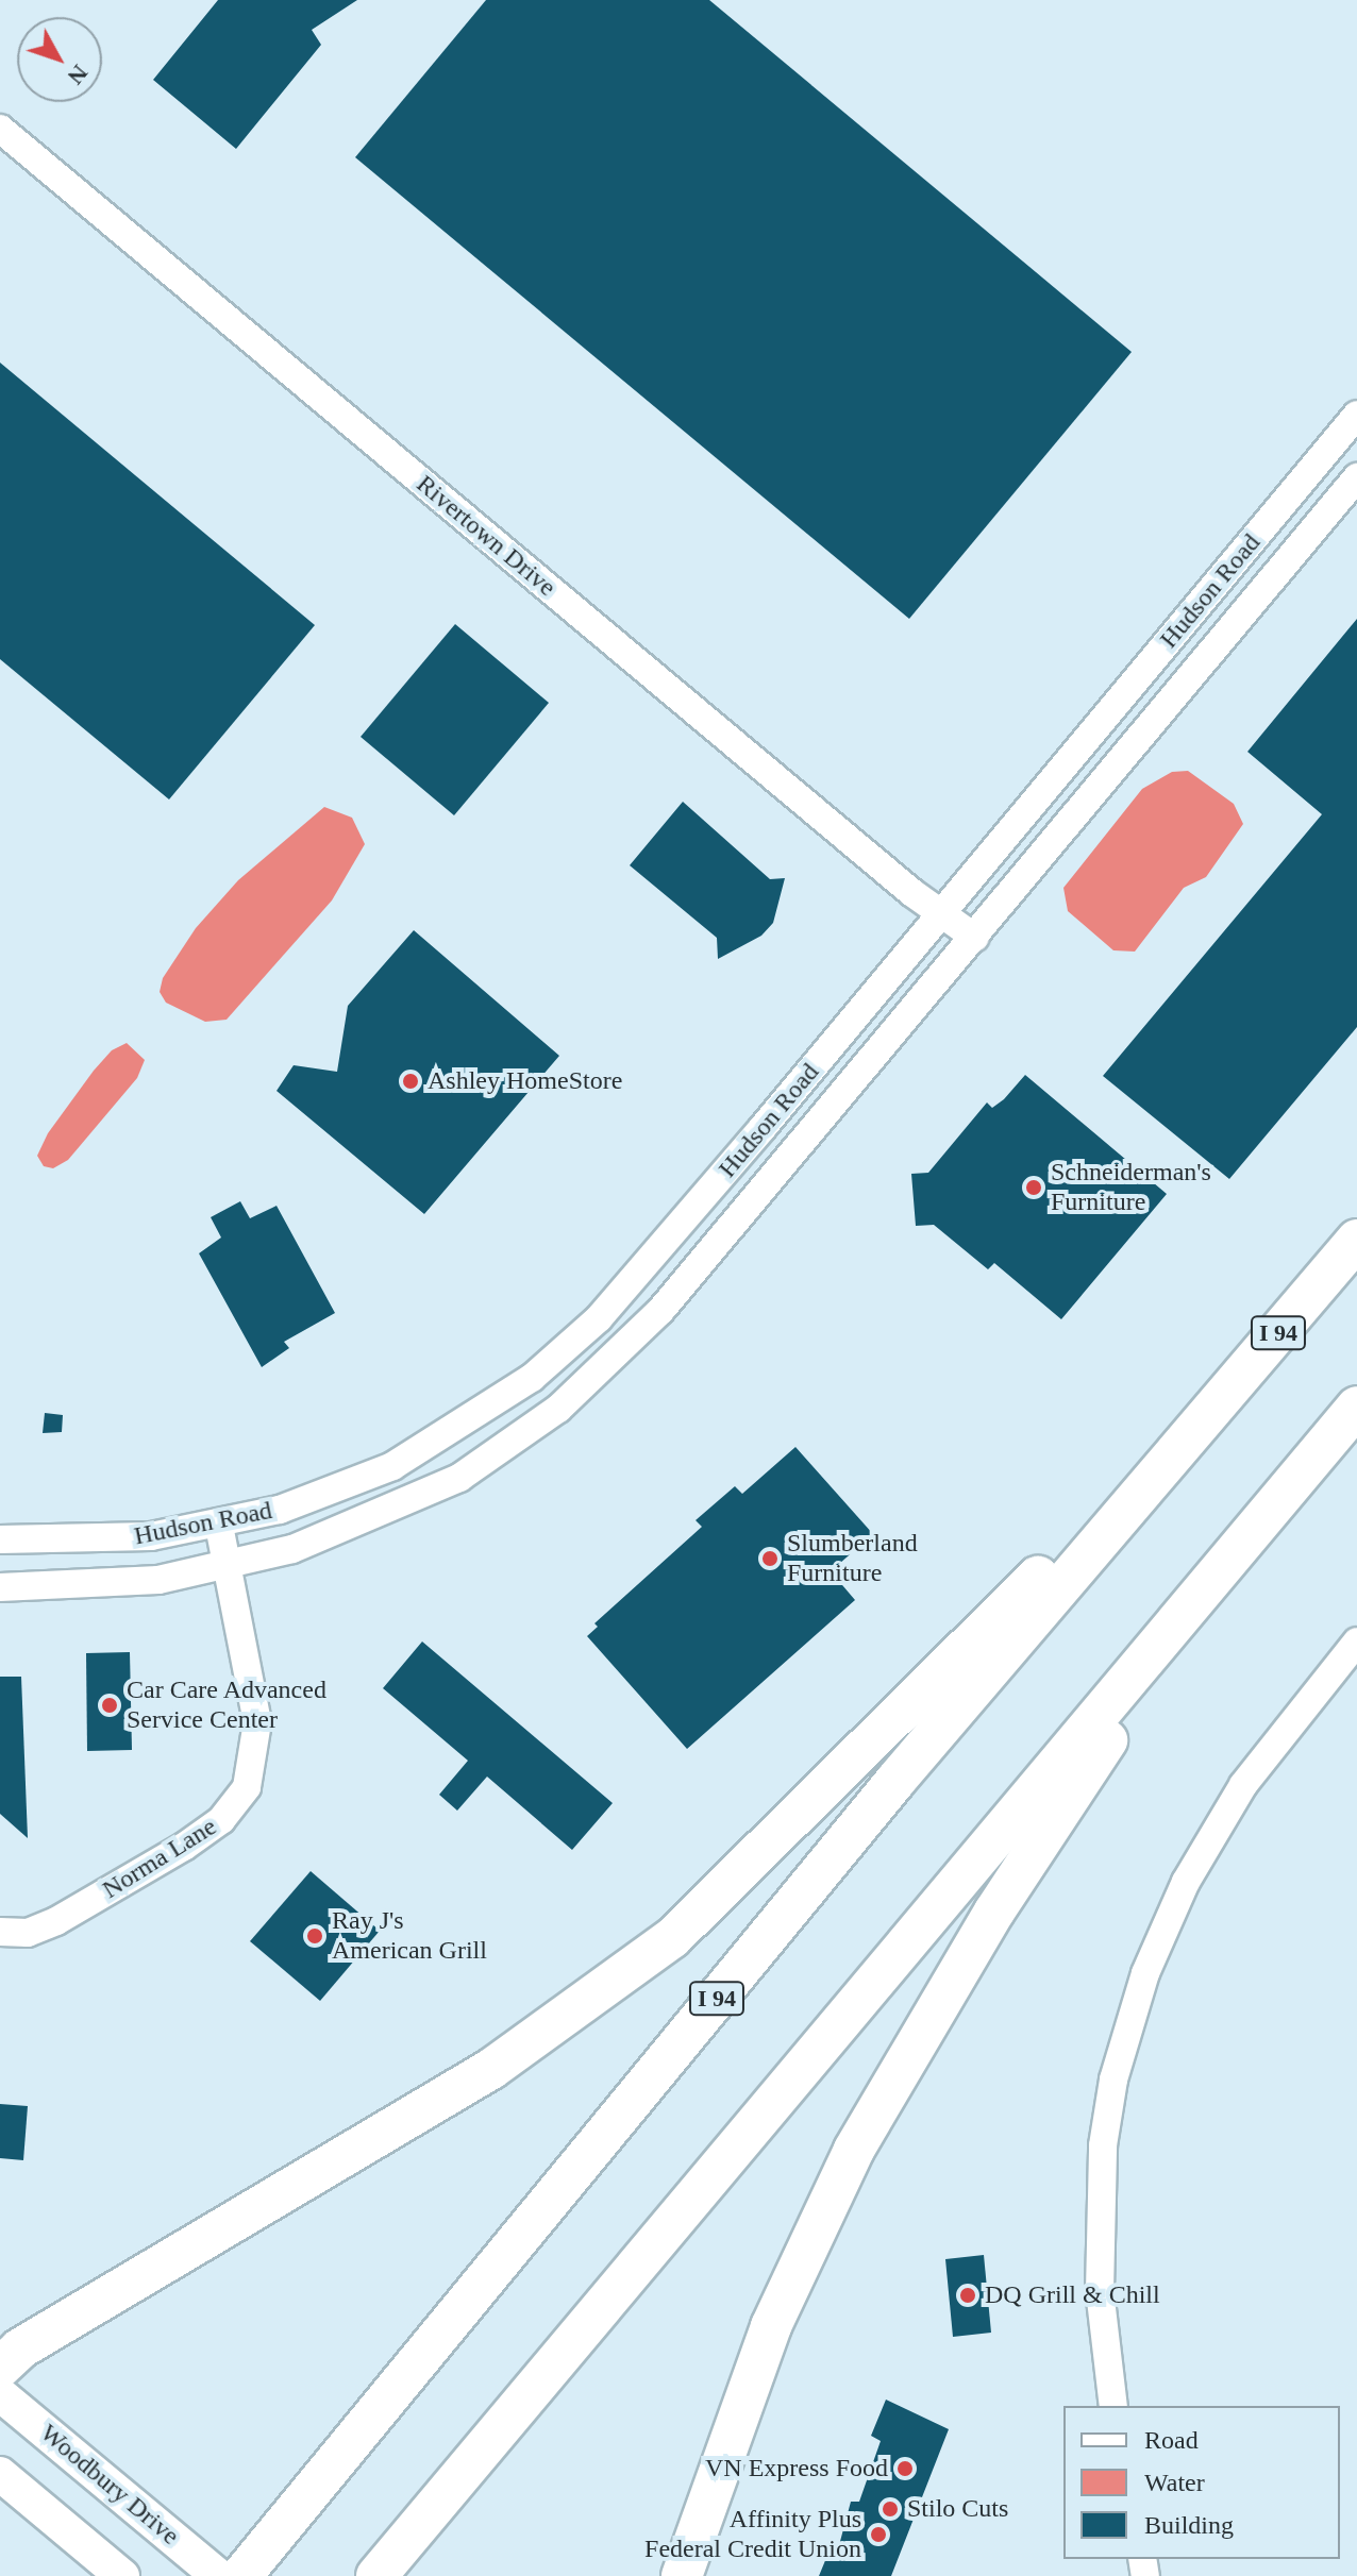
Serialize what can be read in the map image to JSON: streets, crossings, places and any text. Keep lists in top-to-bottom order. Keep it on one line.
{"streets":{"highway":["I 94"],"main road":["Woodbury Drive"],"street":["Rivertown Drive","Hudson Road","Norma Lane"]},"crossings":[["Rivertown Drive","Hudson Road"],["Hudson Road","Norma Lane"]],"places":["Ashley HomeStore","Schneiderman's Furniture","Slumberland Furniture","Car Care Advanced Service Center","Ray J's American Grill","DQ Grill & Chill","VN Express Food","Stilo Cuts","Affinity Plus Federal Credit Union"],"legend":["Road","Water","Building"],"north":"bottom right"}
